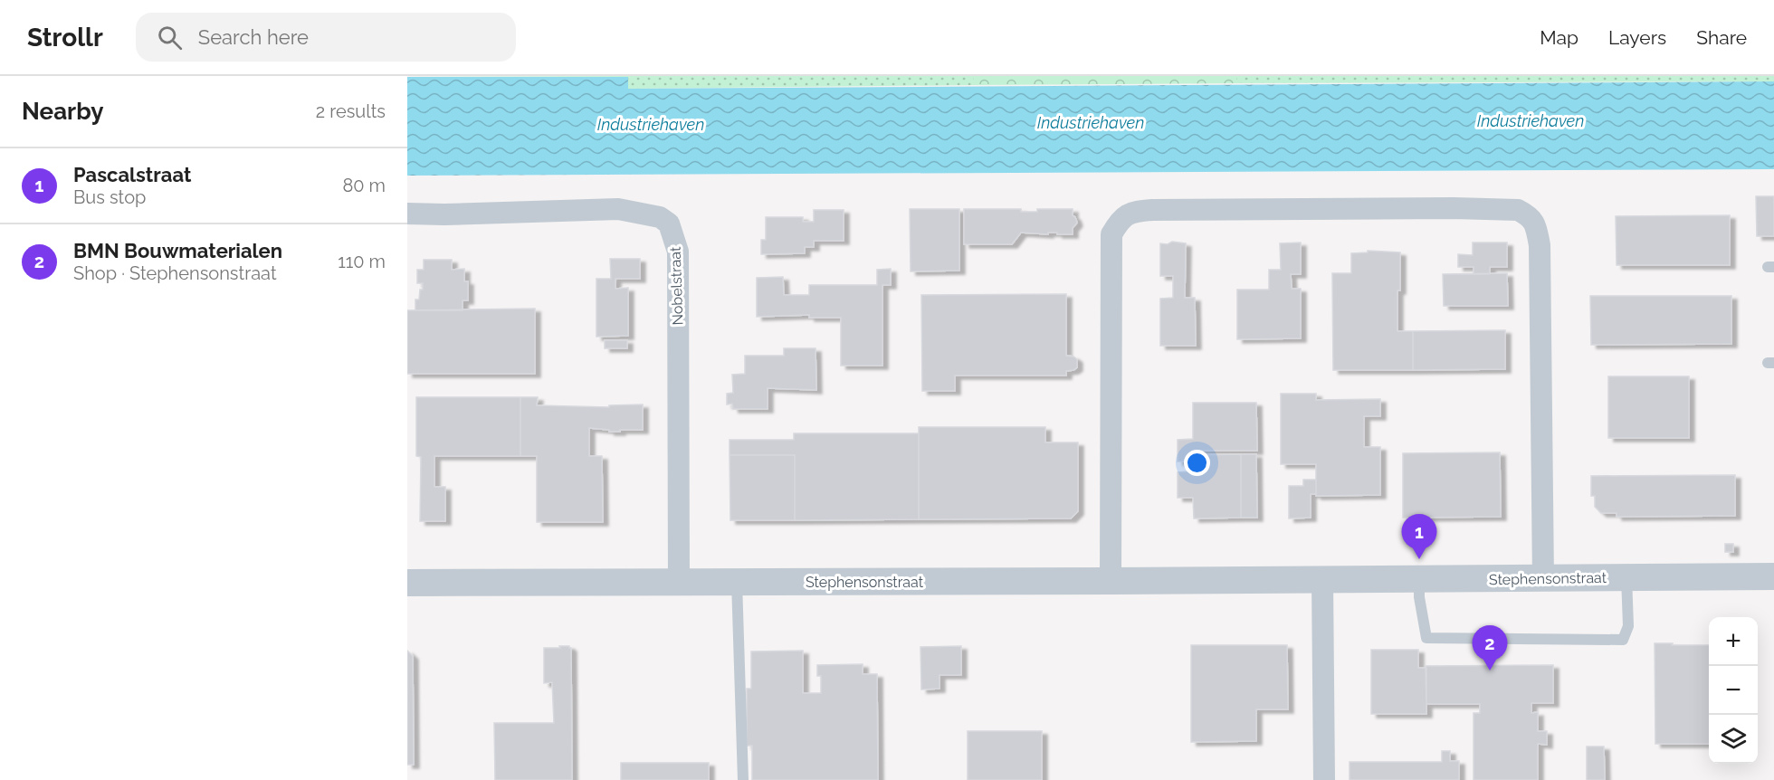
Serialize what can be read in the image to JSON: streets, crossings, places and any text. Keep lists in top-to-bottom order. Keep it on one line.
{"streets":{"street":["Nobelstraat","Stephensonstraat"]},"crossings":[["Nobelstraat","Stephensonstraat"]],"water":["Industriehaven"],"page":{"header":"Strollr","search":"Search here","nav":["Map","Layers","Share"],"heading":["Nearby","2 results"],"list":[{"mark":"1","name":"Pascalstraat","note":"Bus stop","value":"80 m"},{"mark":"2","name":"BMN Bouwmaterialen","note":"Shop · Stephensonstraat","value":"110 m"}],"pins":["1","2"],"map_buttons":["+","−"]}}
